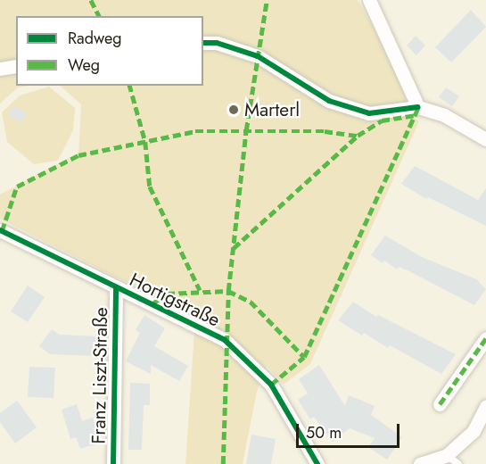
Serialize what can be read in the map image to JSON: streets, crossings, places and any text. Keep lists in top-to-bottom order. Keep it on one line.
{"streets":{"street":["Hortigstraße","Franz Liszt-Straße"]},"crossings":[["Hortigstraße","Franz Liszt-Straße"]],"places":["Marterl"],"legend":["Radweg","Weg"],"scale_bar":"50 m"}
